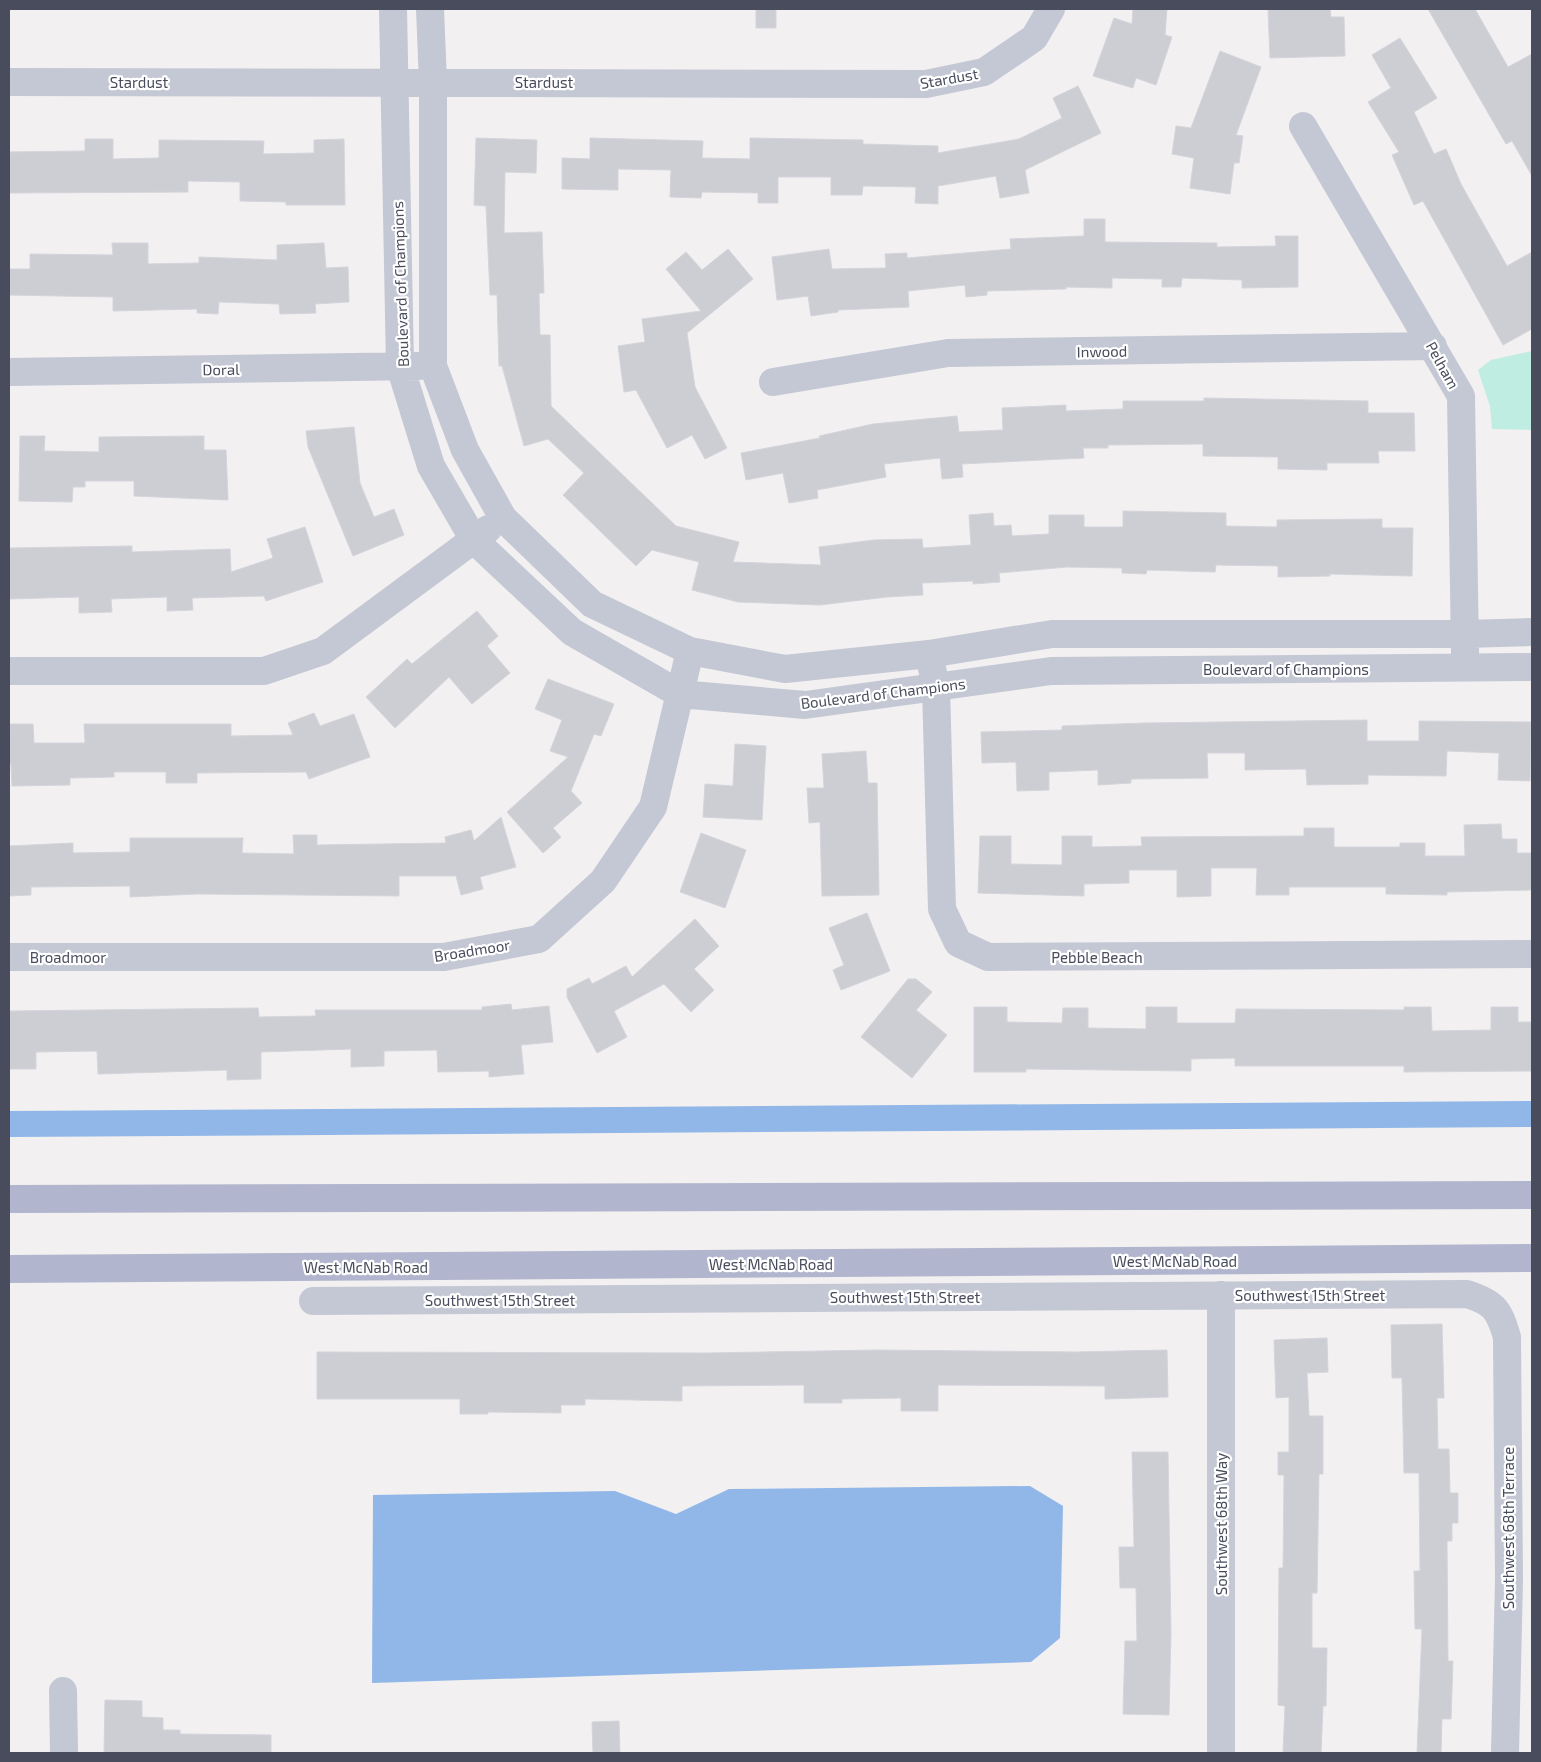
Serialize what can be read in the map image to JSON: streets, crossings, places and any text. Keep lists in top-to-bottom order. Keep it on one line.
{"streets":{"main road":["West McNab Road"],"street":["Stardust","Boulevard of Champions","Inwood","Pelham","Doral","Broadmoor","Pebble Beach","Southwest 15th Street","Southwest 68th Way","Southwest 68th Terrace"]},"crossings":[["Stardust","Boulevard of Champions"],["Boulevard of Champions","Pelham"],["Boulevard of Champions","Doral"],["Boulevard of Champions","Broadmoor"],["Boulevard of Champions","Pebble Beach"],["Inwood","Pelham"],["Southwest 15th Street","Southwest 68th Way"],["Southwest 15th Street","Southwest 68th Terrace"]]}
